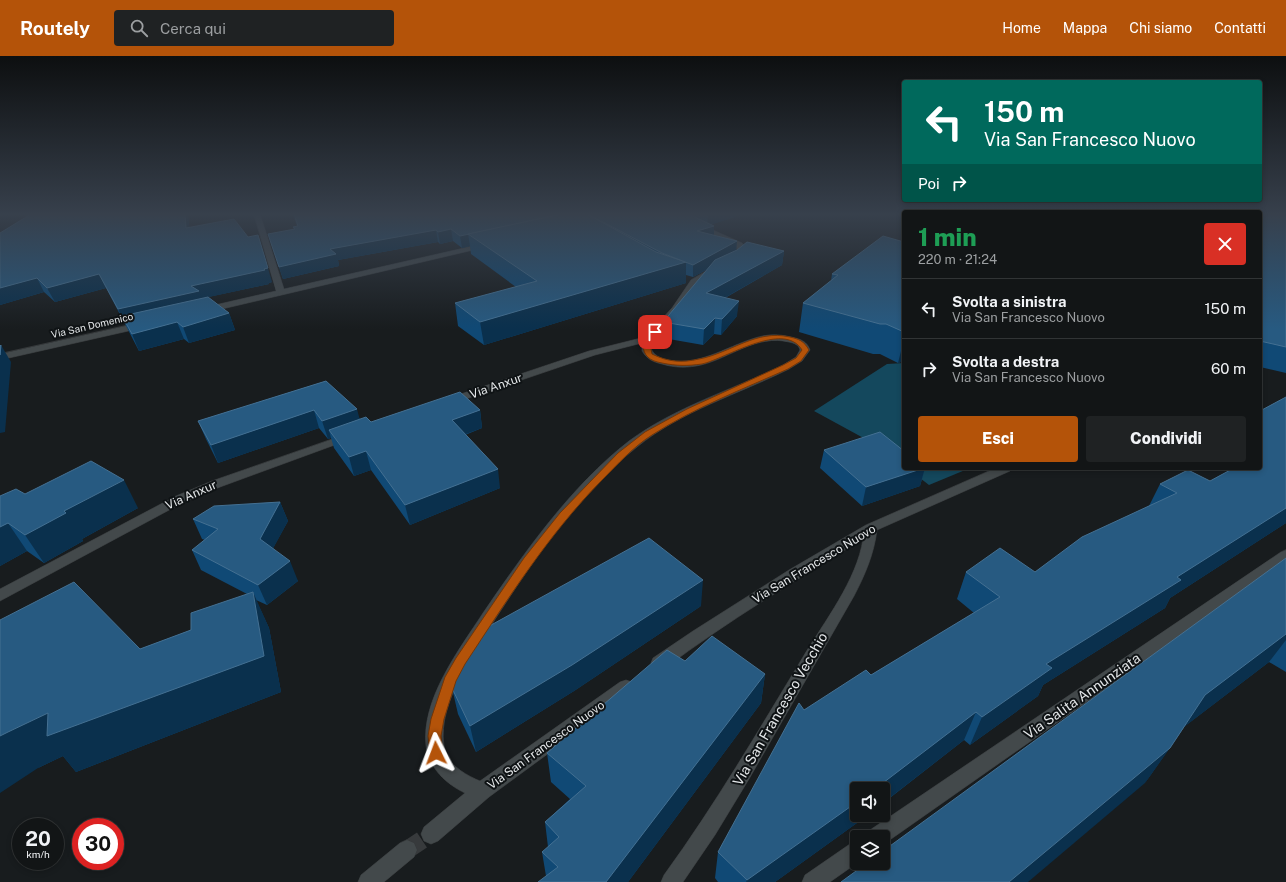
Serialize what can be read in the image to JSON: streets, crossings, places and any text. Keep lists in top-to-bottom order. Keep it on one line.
{"streets":{"street":["Via San Domenico","Via Anxur","Via San Francesco Nuovo","Via Salita Annunziata","Via San Francesco Vecchio"]},"crossings":[["Via Anxur","Via San Francesco Nuovo"],["Via San Francesco Nuovo","Via San Francesco Vecchio"]],"page":{"header":"Routely","search":"Cerca qui","nav":["Home","Mappa","Chi siamo","Contatti"],"turn":["150 m","Via San Francesco Nuovo"],"then":"Poi","heading":["1 min","220 m · 21:24"],"list":[{"name":"Svolta a sinistra","note":"Via San Francesco Nuovo","value":"150 m"},{"name":"Svolta a destra","note":"Via San Francesco Nuovo","value":"60 m"}],"buttons":["Esci","Condividi"],"speed":"20 km/h","limit":"30"}}
